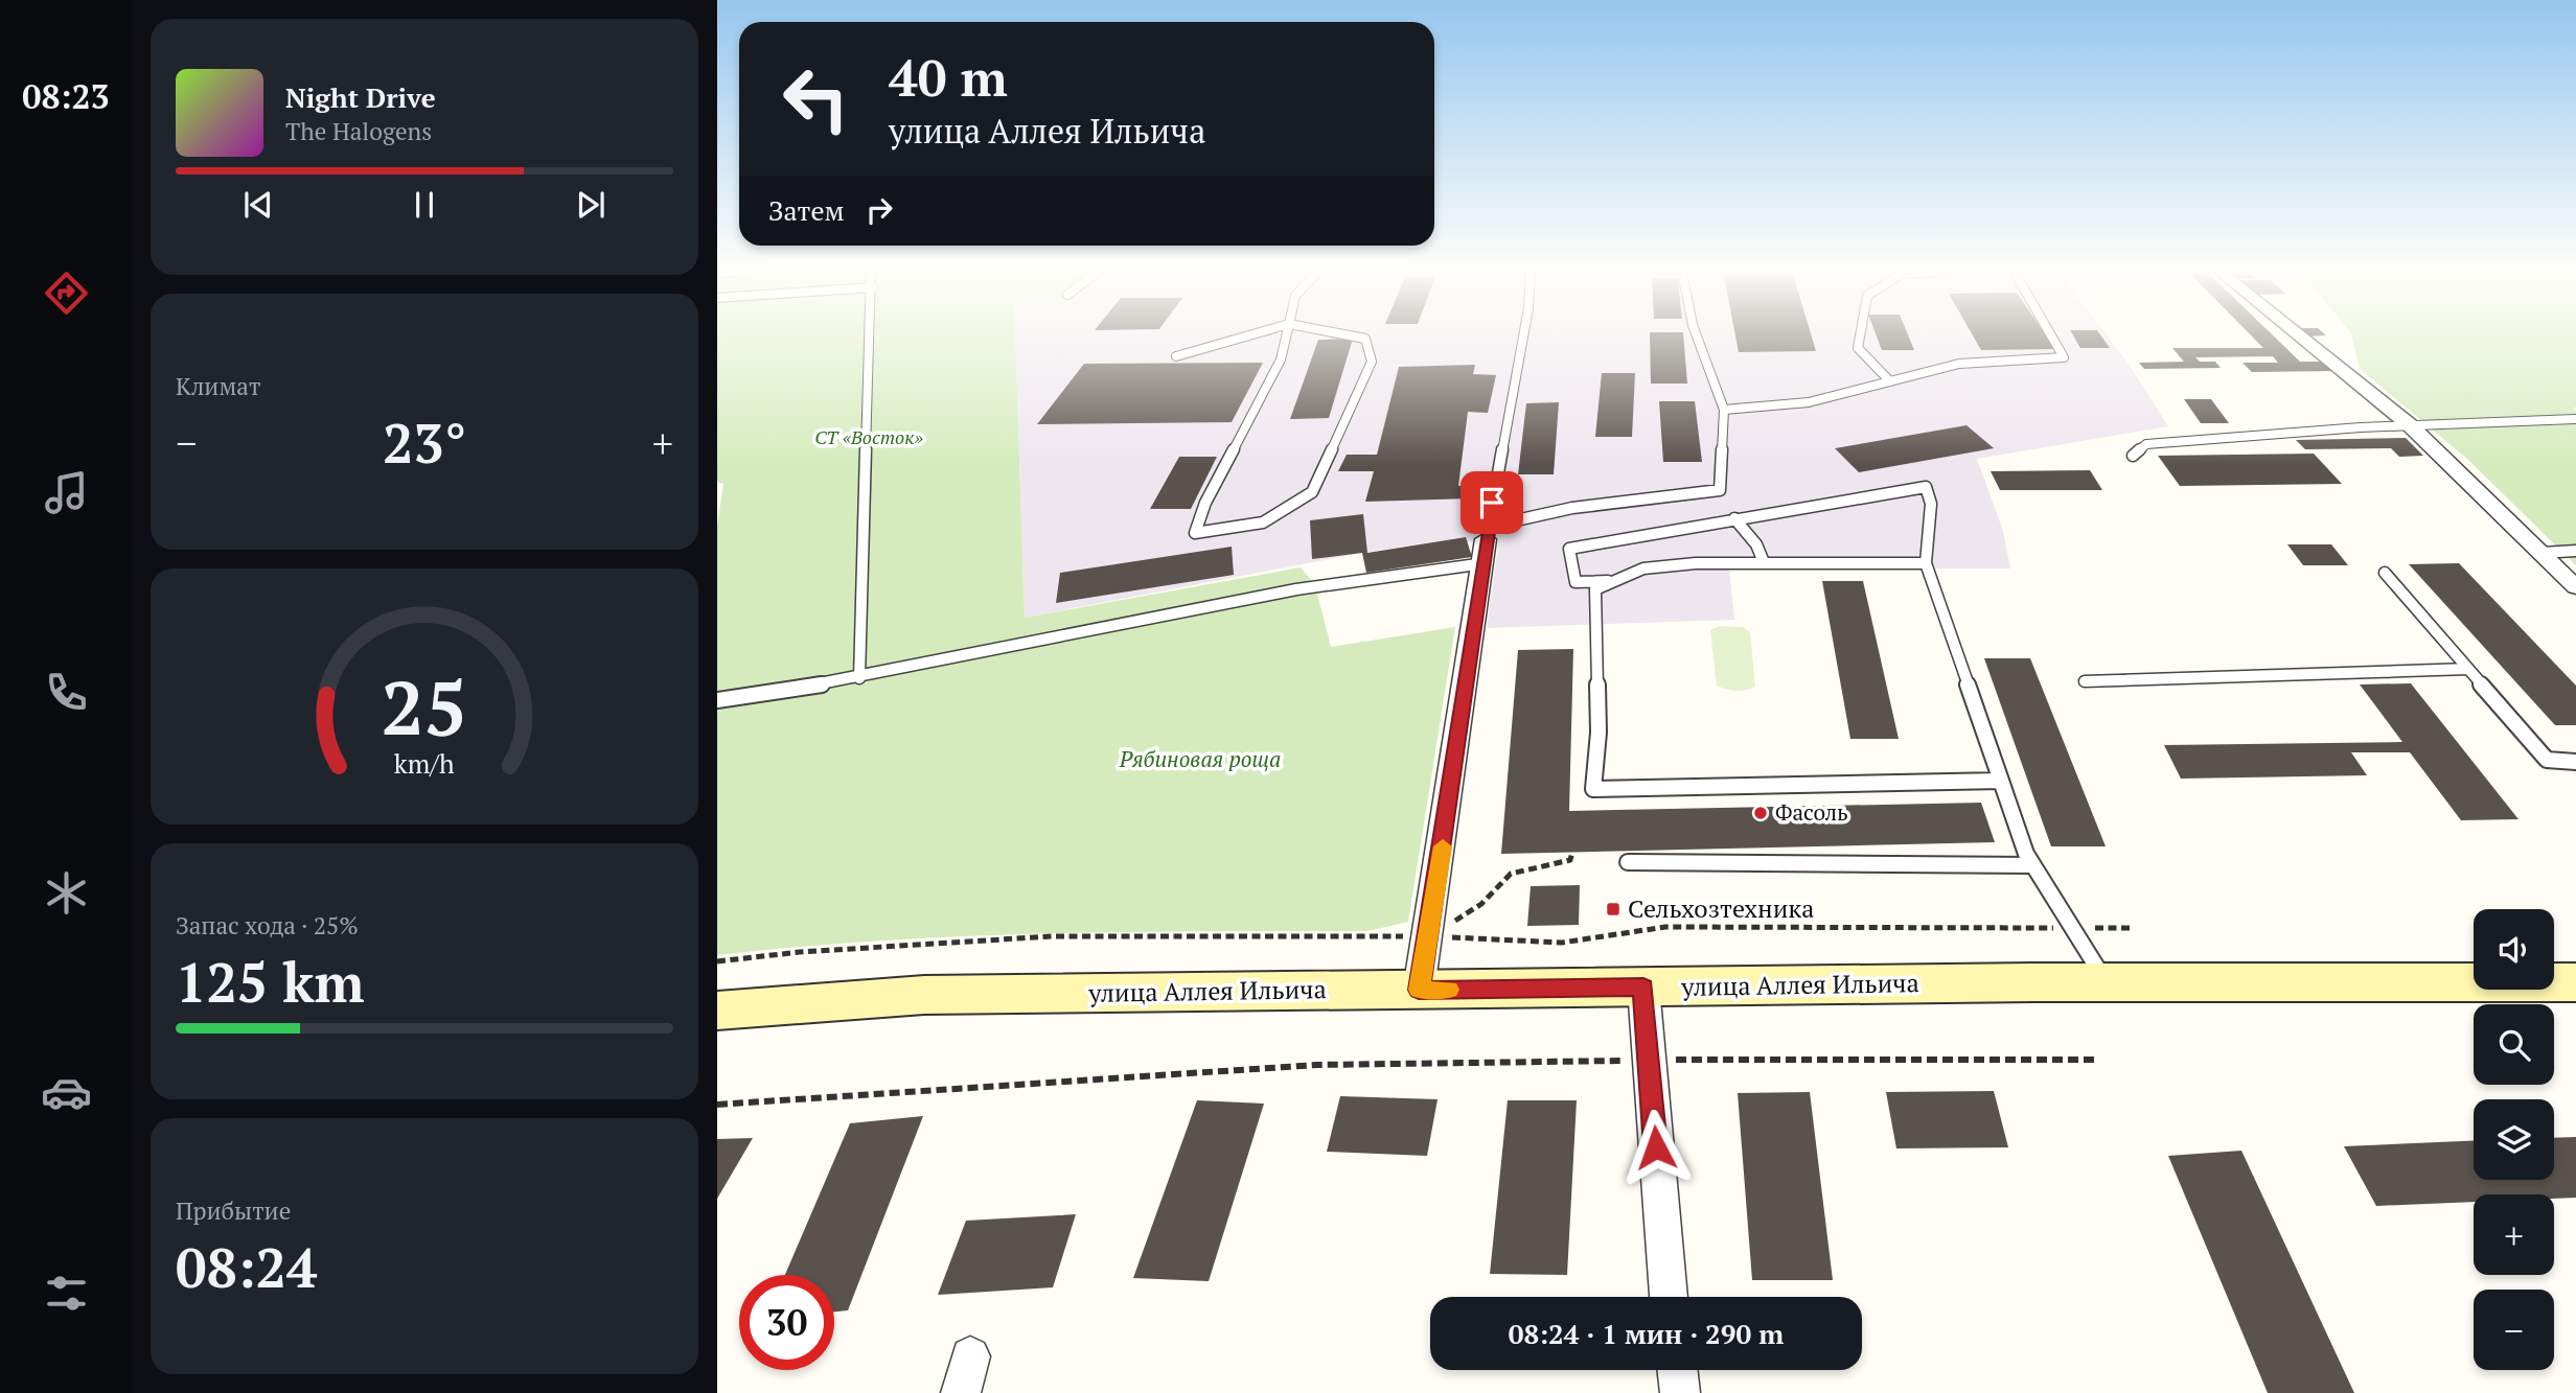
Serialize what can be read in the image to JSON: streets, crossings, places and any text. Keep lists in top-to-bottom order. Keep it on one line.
{"streets":{"main road":["улица Аллея Ильича"]},"parks":["СТ «Восток»","Рябиновая роща"],"places":{"other":["Фасоль"],"transit":["Сельхозтехника"]},"page":{"tabs":"08:23","turn":["40 m","улица Аллея Ильича"],"song":["Night Drive","The Halogens"],"then":"Затем","tile":["Климат",["Запас хода · 25%","125 km"],["Прибытие","08:24"]],"heat":["−","23°","+"],"map_buttons":["+","−"],"limit":"30","trip":"08:24 · 1 мин · 290 m","gauge":["25","km/h"]}}
